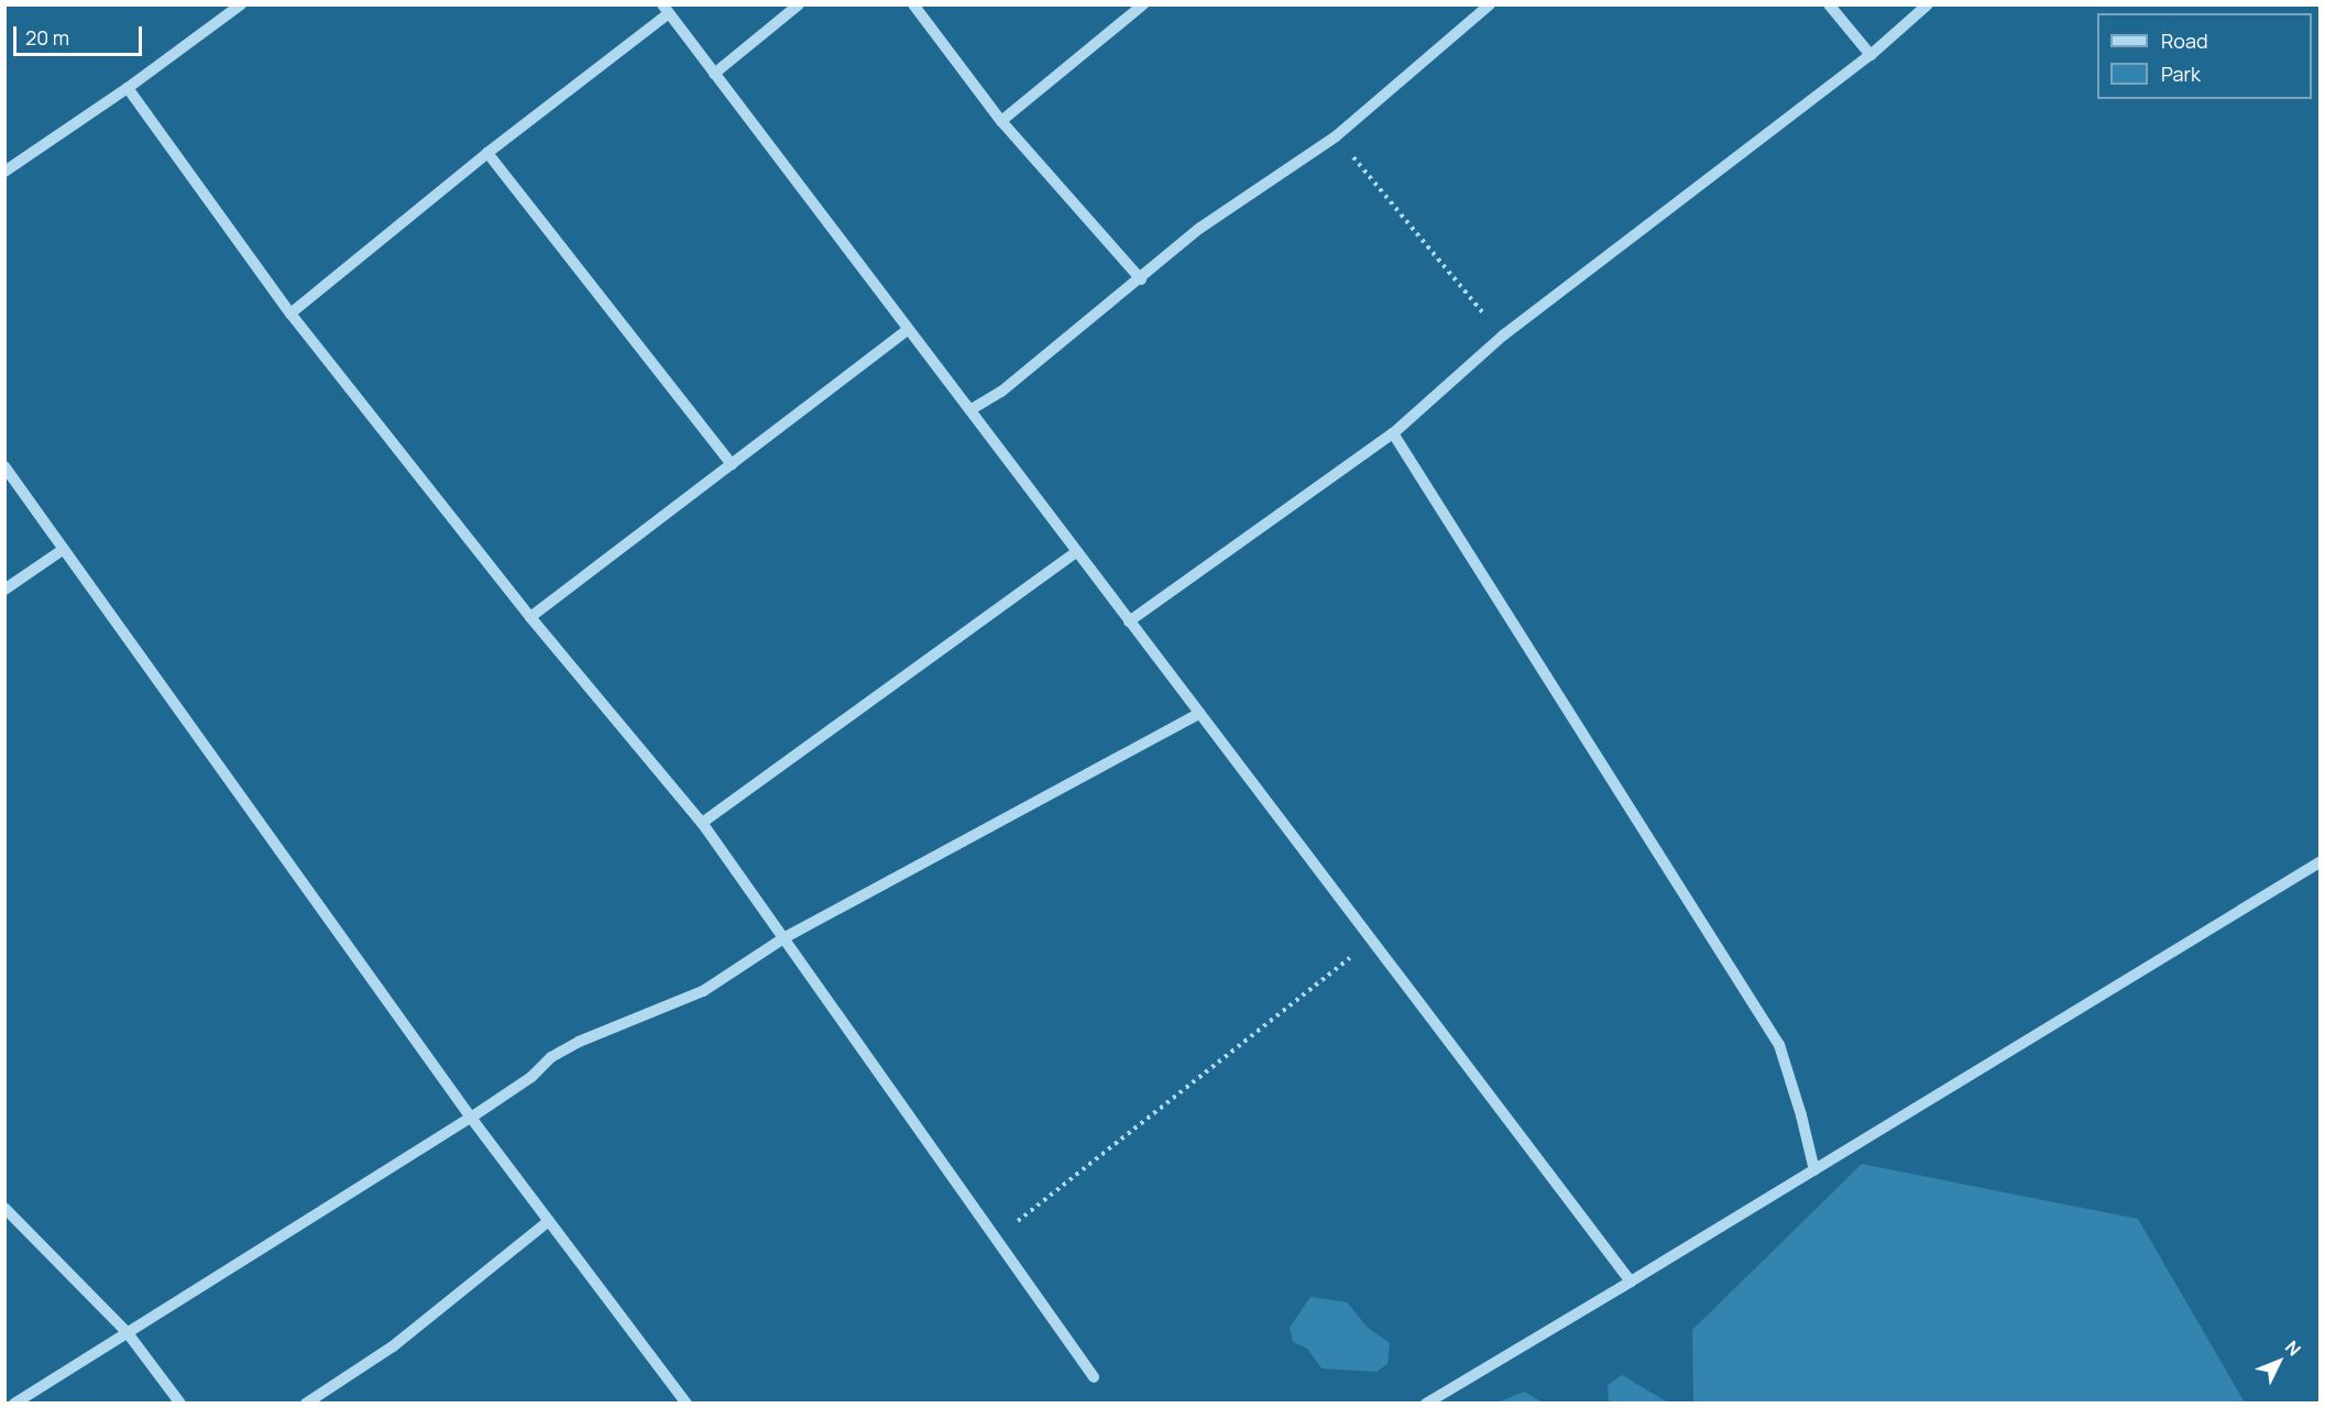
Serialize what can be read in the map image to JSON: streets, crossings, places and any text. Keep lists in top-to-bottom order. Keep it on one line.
{"legend":["Road","Park"],"scale_bar":"20 m","north":"top right"}
